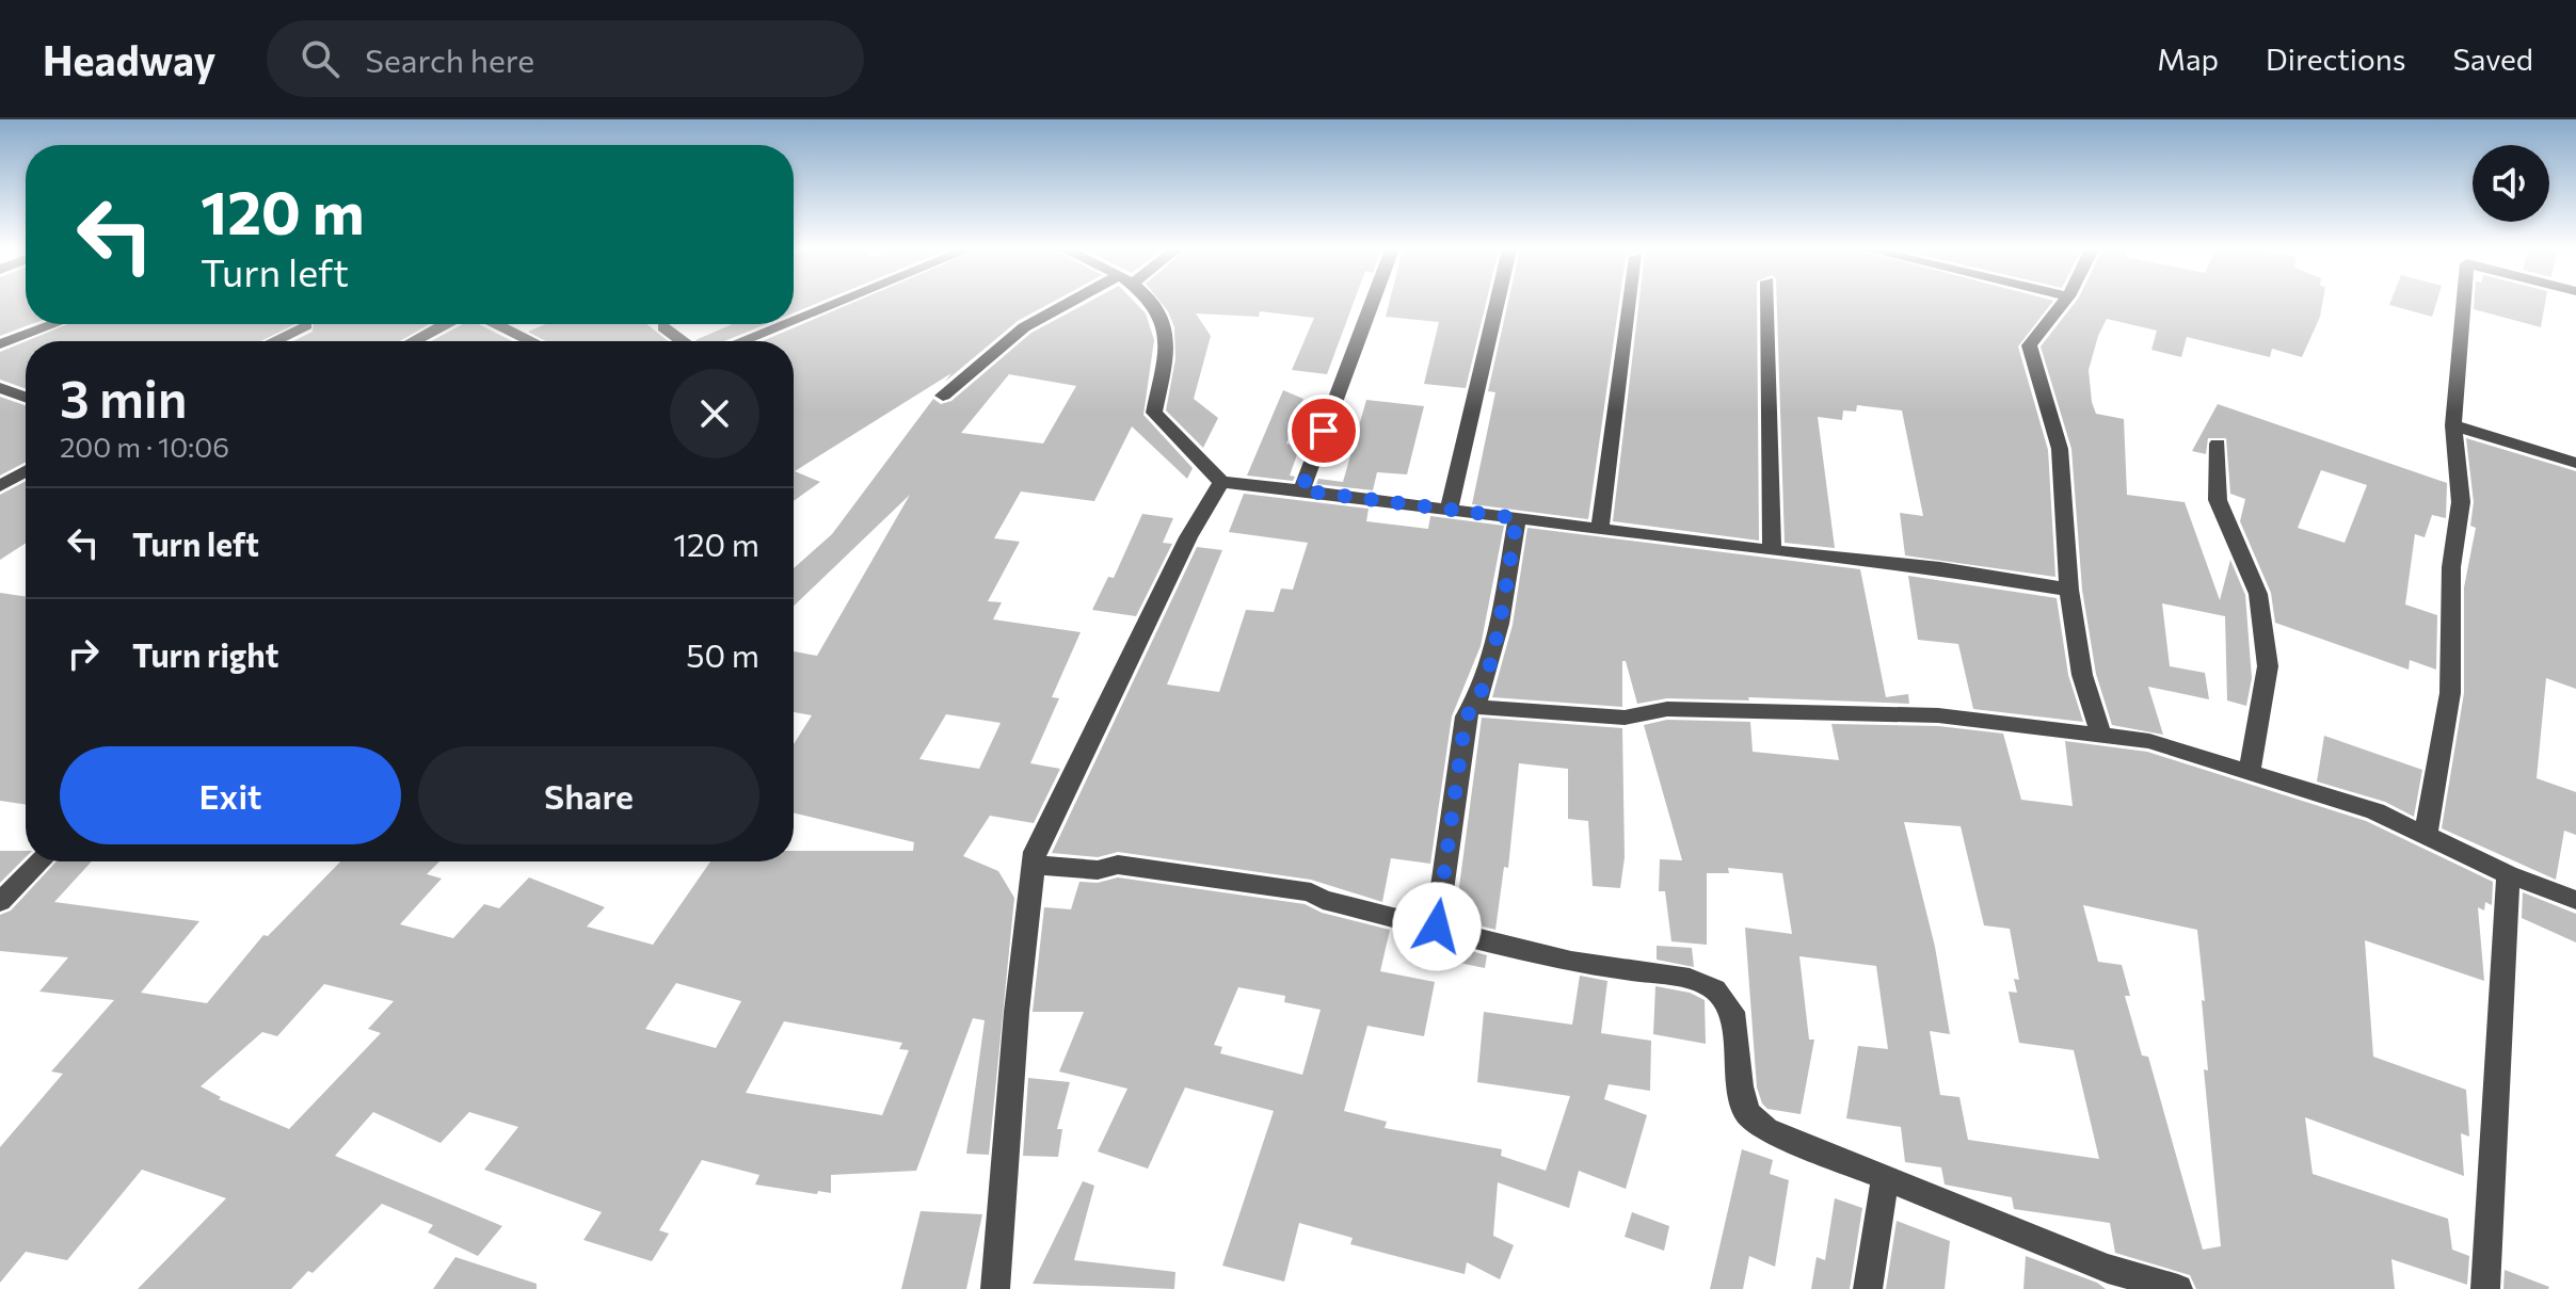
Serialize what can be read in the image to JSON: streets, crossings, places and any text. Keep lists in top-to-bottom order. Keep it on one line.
{"page":{"header":"Headway","search":"Search here","nav":["Map","Directions","Saved"],"turn":["120 m","Turn left"],"heading":["3 min","200 m · 10:06"],"list":[{"name":"Turn left","value":"120 m"},{"name":"Turn right","value":"50 m"}],"buttons":["Exit","Share"]}}
